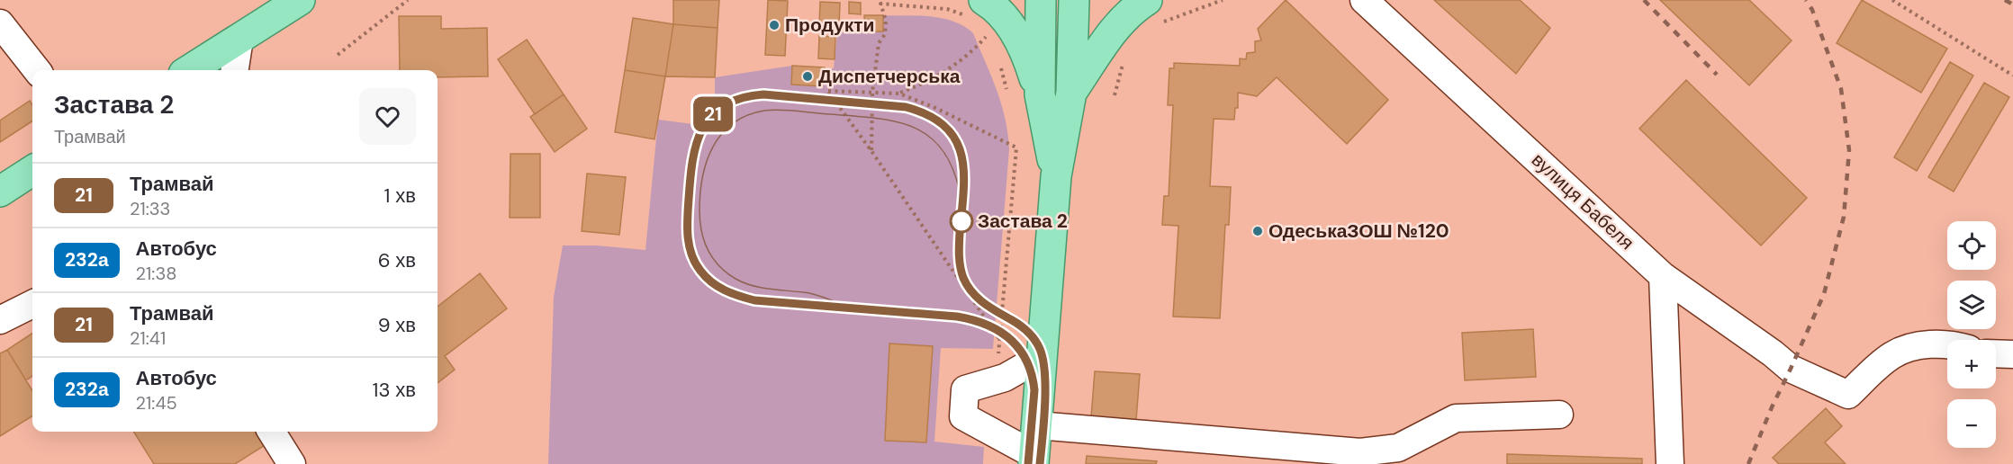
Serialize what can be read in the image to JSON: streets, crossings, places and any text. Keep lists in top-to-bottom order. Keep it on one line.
{"streets":{"lane":["вулиця Бабеля"]},"places":["Продукти","Диспетчерська","Застава 2","ОдеськаЗОШ №120"],"lines":["tram line 21"],"page":{"on_map":"21","heading":["Застава 2","Трамвай"],"list":[{"mark":"21","name":"Трамвай","note":"21:33","value":"1 хв"},{"mark":"232а","name":"Автобус","note":"21:38","value":"6 хв"},{"mark":"21","name":"Трамвай","note":"21:41","value":"9 хв"},{"mark":"232а","name":"Автобус","note":"21:45","value":"13 хв"}],"map_buttons":["+","−"]}}
